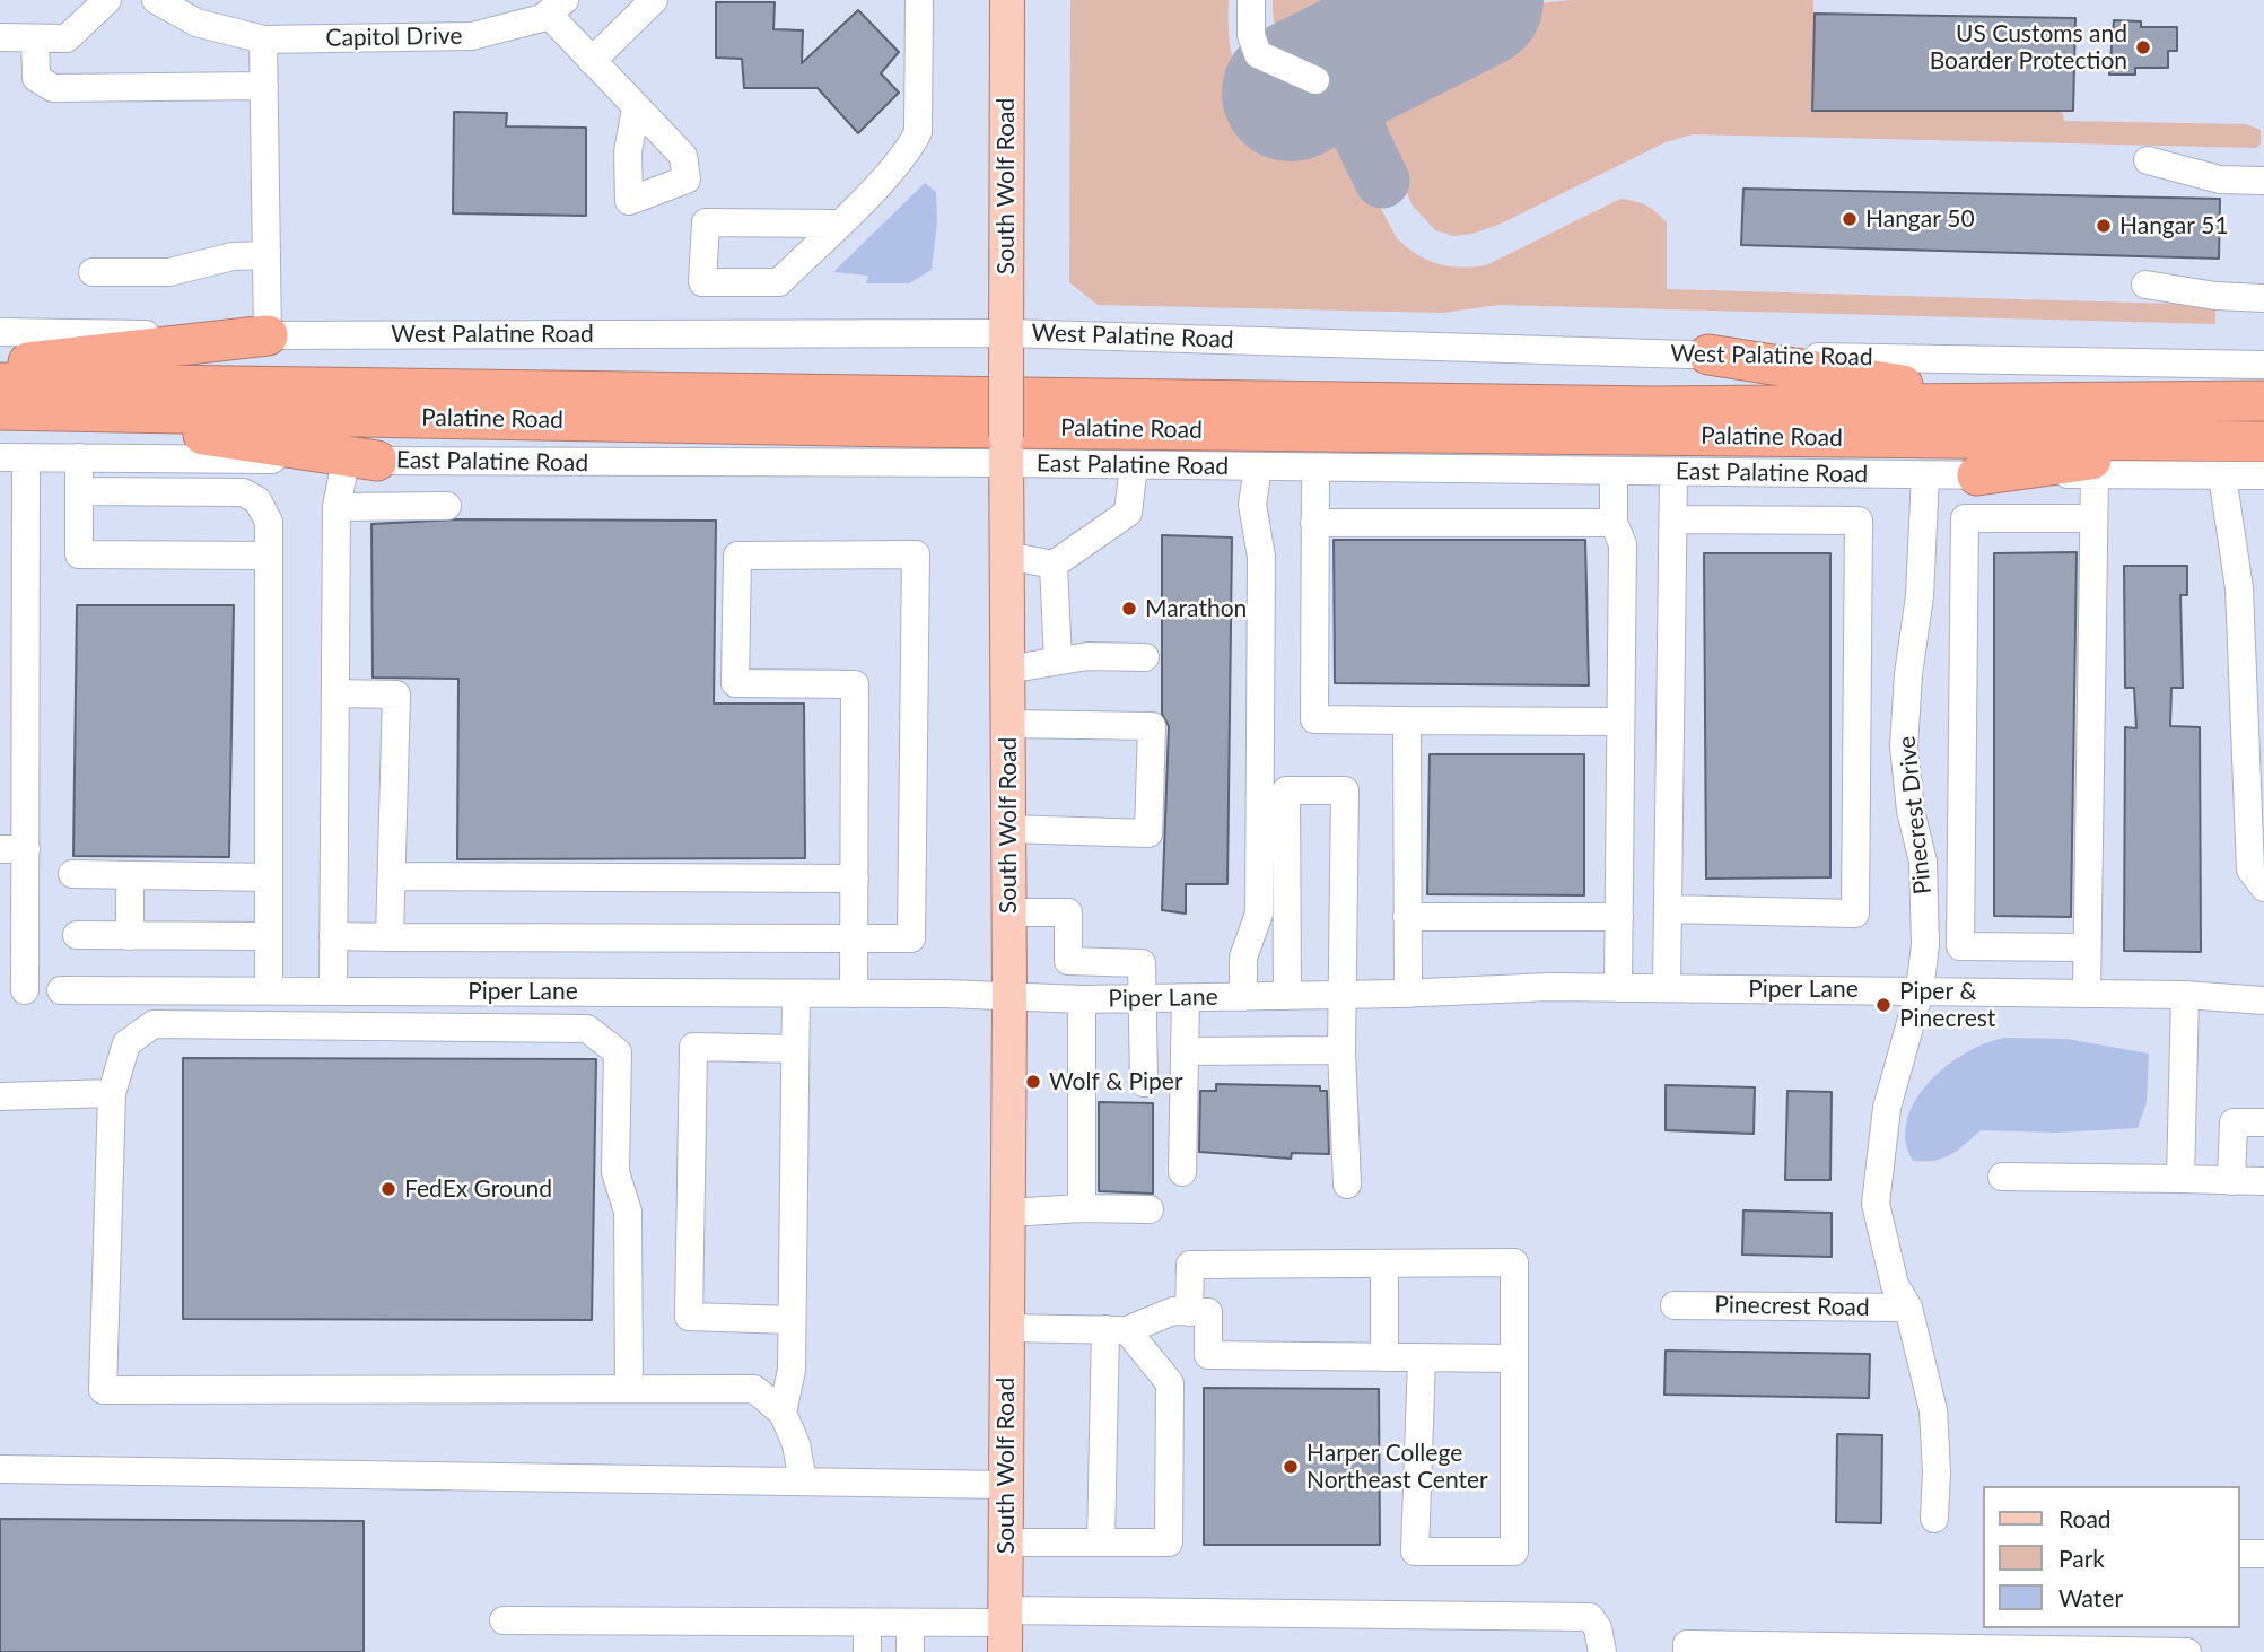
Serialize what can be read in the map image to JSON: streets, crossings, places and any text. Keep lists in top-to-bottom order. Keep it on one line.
{"streets":{"highway":["Palatine Road"],"main road":["South Wolf Road"],"street":["Capitol Drive","West Palatine Road","East Palatine Road","Pinecrest Drive","Piper Lane","Pinecrest Road"]},"crossings":[["South Wolf Road","West Palatine Road"],["South Wolf Road","East Palatine Road"],["South Wolf Road","Piper Lane"],["Palatine Road","East Palatine Road"],["East Palatine Road","Pinecrest Drive"],["Pinecrest Drive","Piper Lane"],["Pinecrest Drive","Pinecrest Road"]],"places":["US Customs and Boarder Protection","Hangar 50","Hangar 51","Marathon","Piper & Pinecrest","Wolf & Piper","FedEx Ground","Harper College Northeast Center"],"legend":["Road","Park","Water"]}
